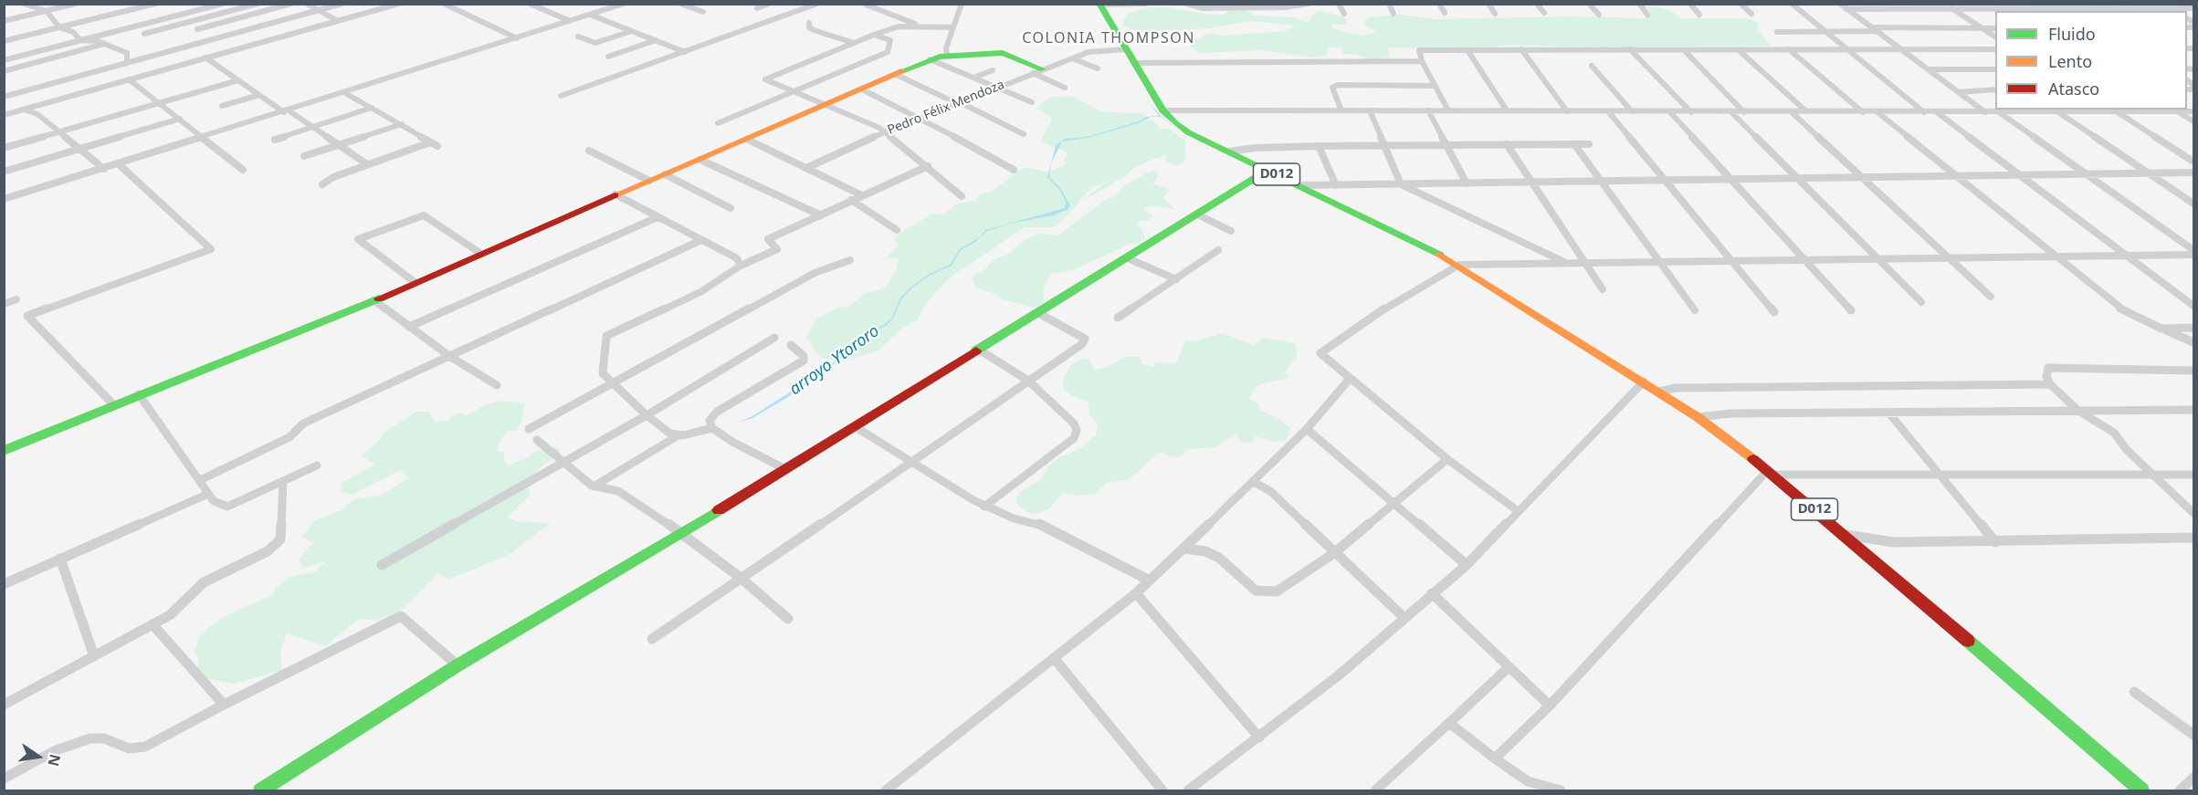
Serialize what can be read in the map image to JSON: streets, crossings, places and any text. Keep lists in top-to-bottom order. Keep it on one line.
{"streets":{"street":["Pedro Félix Mendoza","D012"]},"crossings":[["Pedro Félix Mendoza","D012"]],"districts":["COLONIA THOMPSON"],"water":["arroyo Ytororo"],"legend":["Fluido","Lento","Atasco"],"north":"right"}
